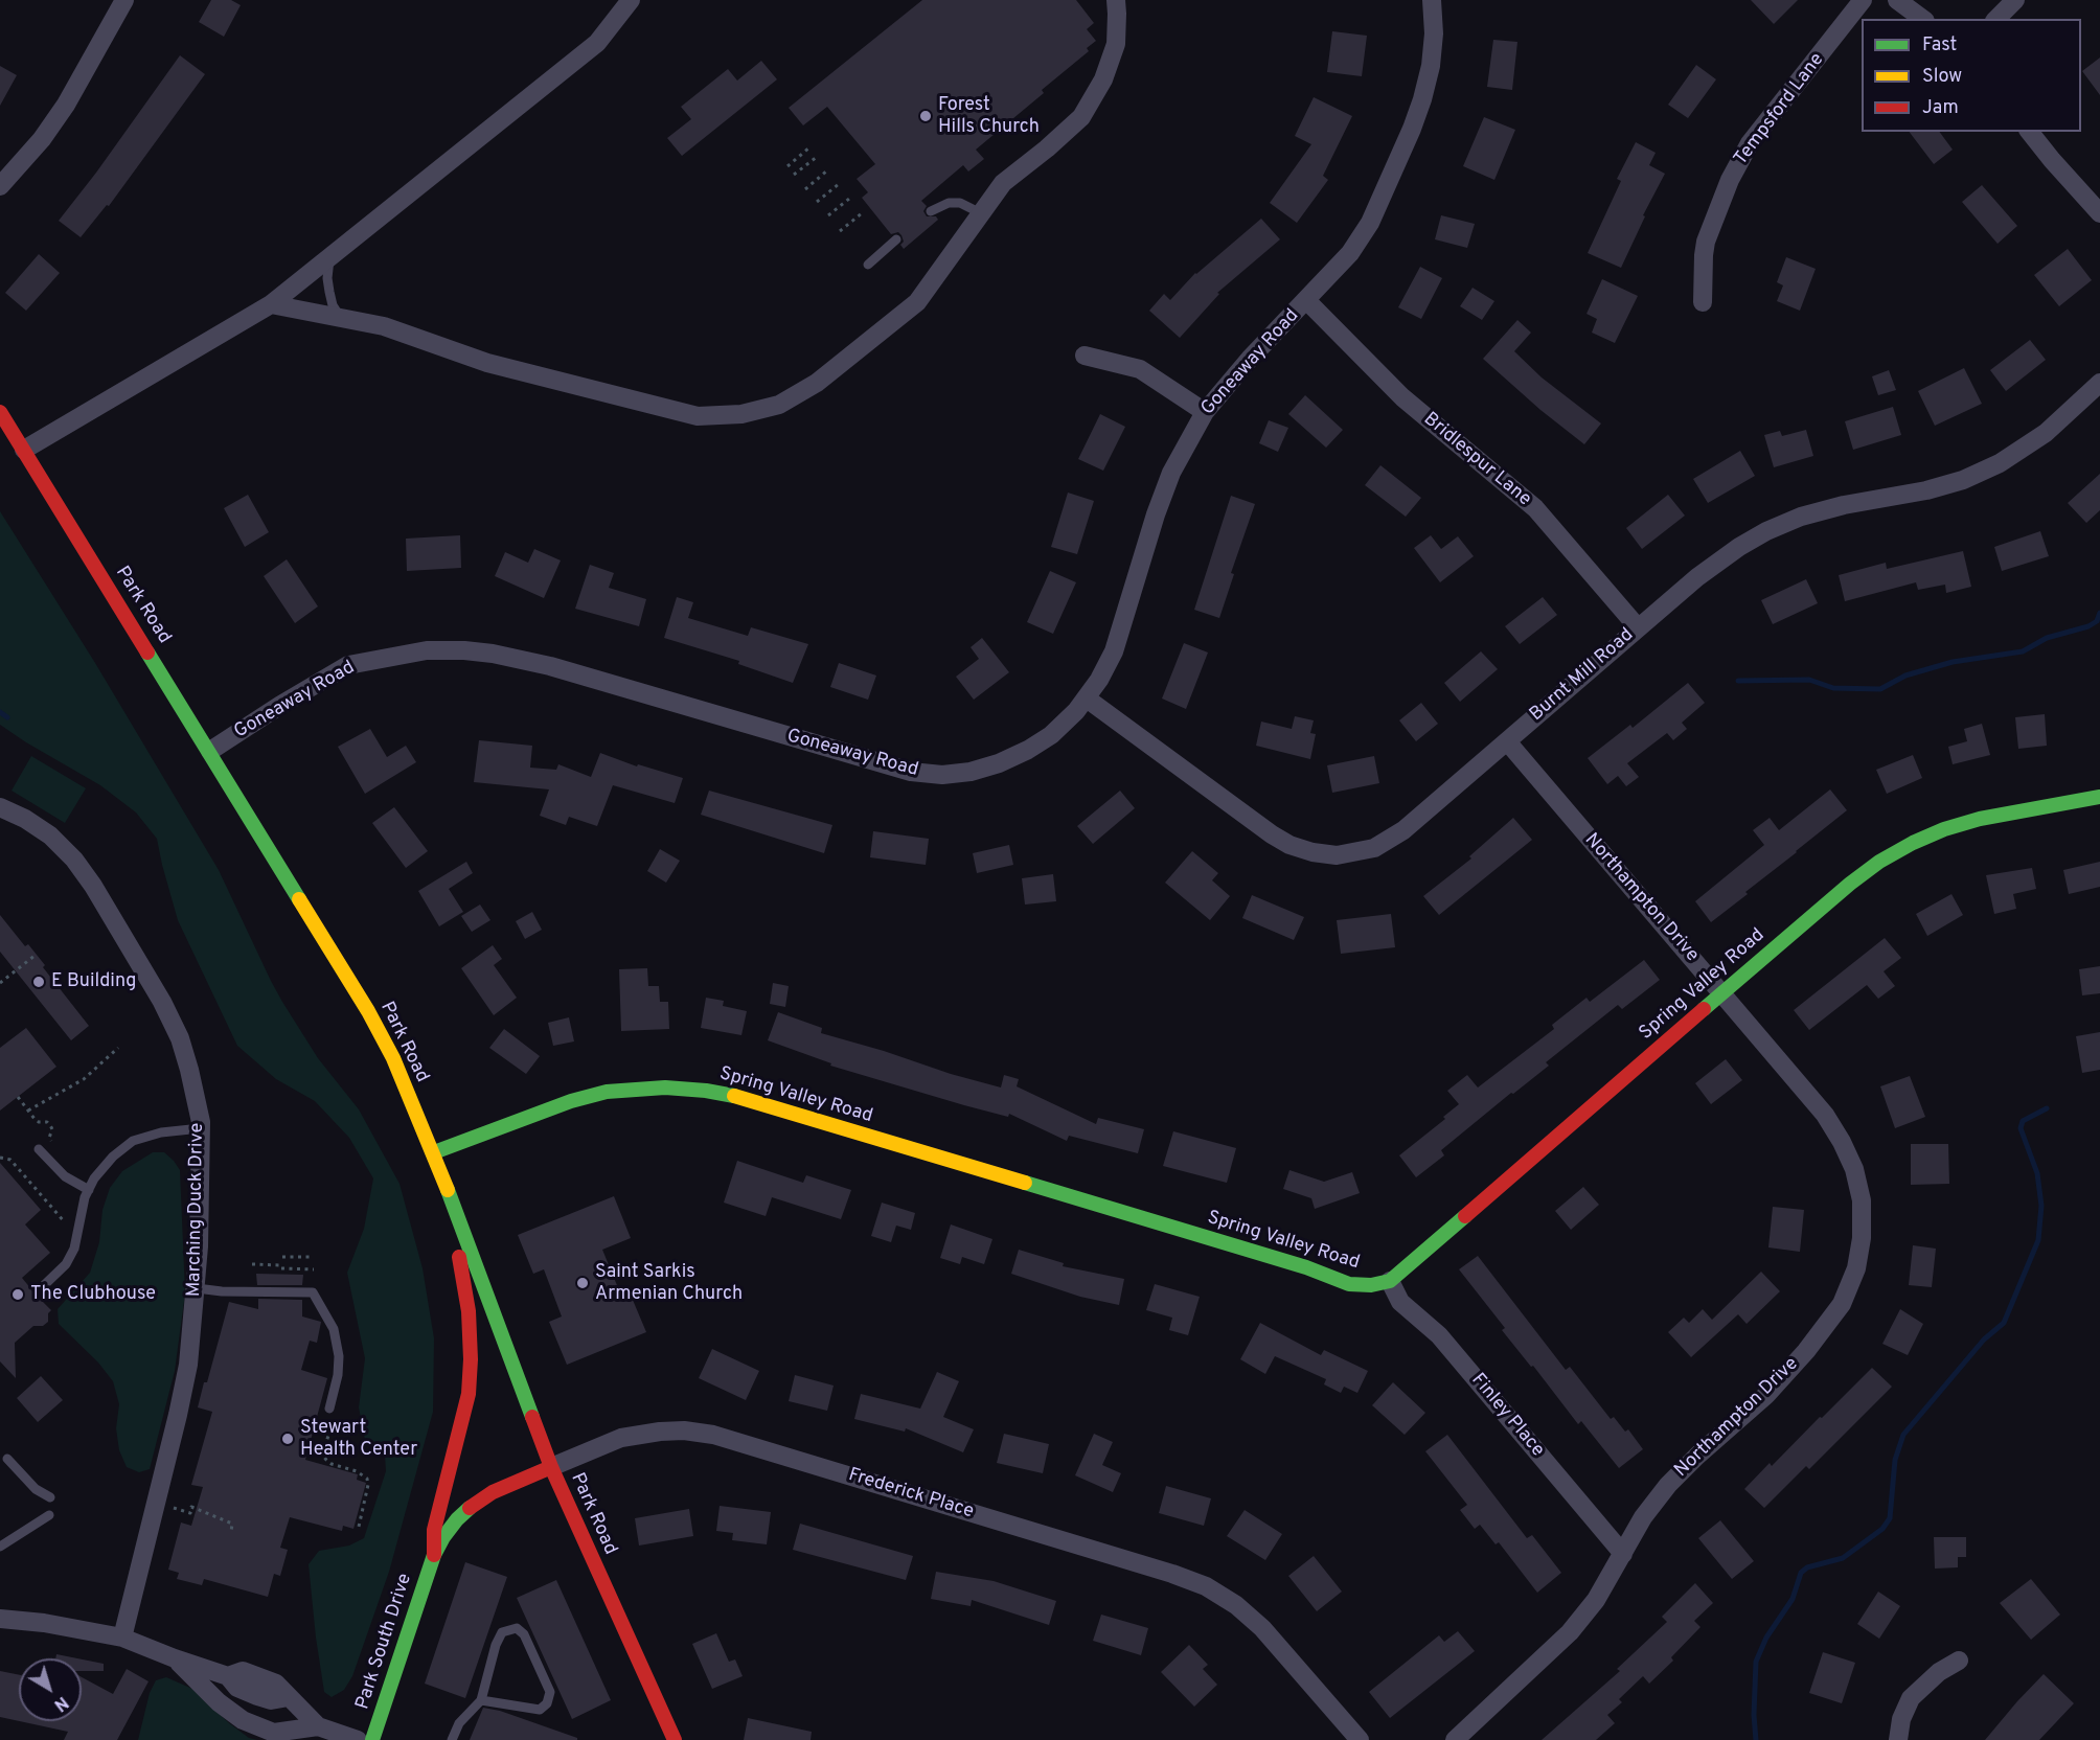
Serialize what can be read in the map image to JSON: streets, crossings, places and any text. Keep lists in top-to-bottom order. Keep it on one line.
{"streets":{"street":["Tempsford Lane","Goneaway Road","Bridlespur Lane","Park Road","Burnt Mill Road","Northampton Drive","Spring Valley Road","Marching Duck Drive","Finley Place","Frederick Place","Park South Drive"]},"crossings":[["Goneaway Road","Bridlespur Lane"],["Goneaway Road","Park Road"],["Goneaway Road","Burnt Mill Road"],["Bridlespur Lane","Burnt Mill Road"],["Park Road","Spring Valley Road"],["Park Road","Frederick Place"],["Burnt Mill Road","Northampton Drive"],["Northampton Drive","Spring Valley Road"],["Northampton Drive","Finley Place"],["Spring Valley Road","Finley Place"],["Frederick Place","Park South Drive"]],"places":["Forest Hills Church","E Building","Saint Sarkis Armenian Church","The Clubhouse","Stewart Health Center"],"legend":["Fast","Slow","Jam"],"north":"bottom right"}
